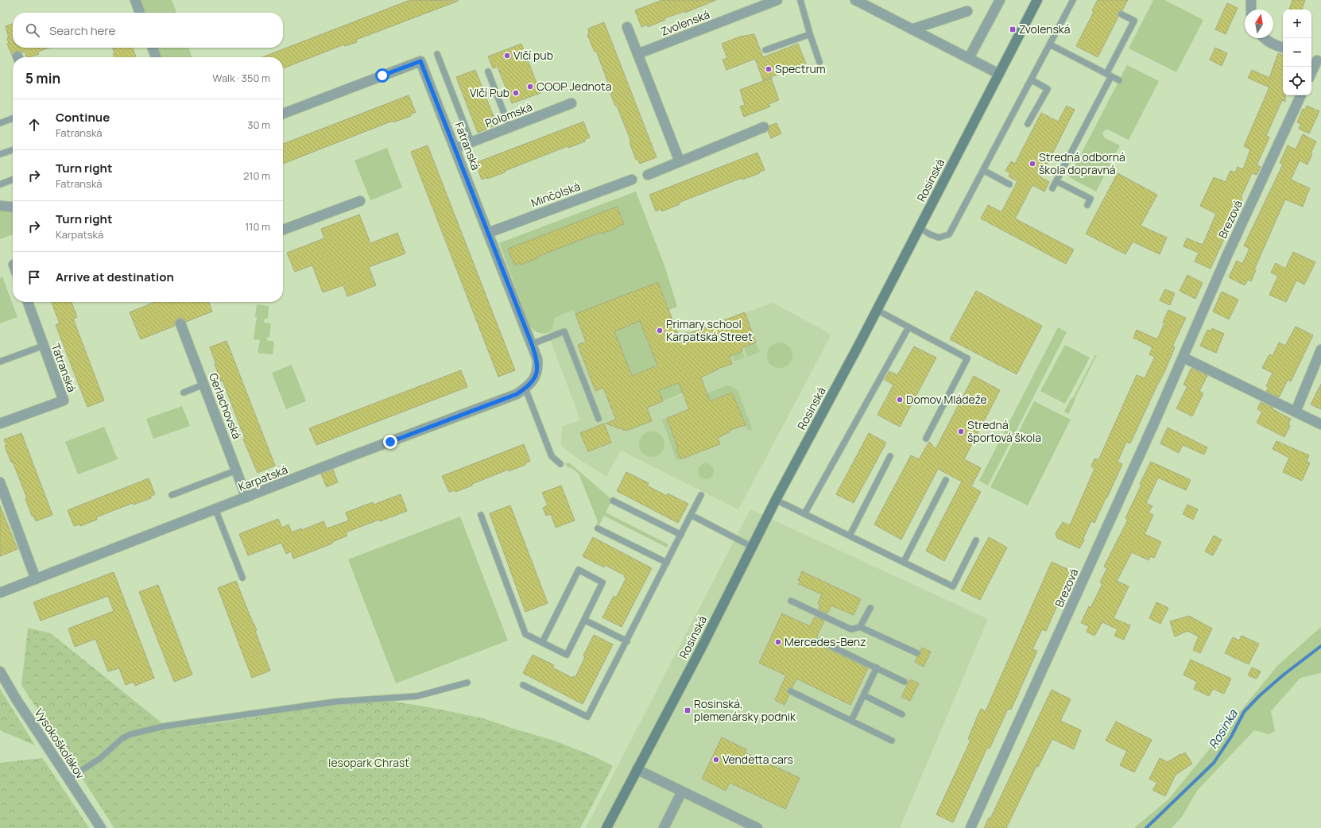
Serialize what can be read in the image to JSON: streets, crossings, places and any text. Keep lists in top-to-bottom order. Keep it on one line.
{"streets":{"street":["Zvolenská","Polomská","Fatranská","Rosinská","Minčolská","Brezová","Tatranská","Gerlachovská","Karpatská","Vysokoškolákov"]},"crossings":[["Polomská","Fatranská"],["Fatranská","Minčolská"],["Fatranská","Karpatská"],["Gerlachovská","Karpatská"]],"water":["Rosinka"],"parks":["lesopark Chrasť"],"places":{"transit":["Zvolenská","Rosinská, plemenársky podnik"],"other":["Vlčí pub","Spectrum","COOP Jednota","Vlčí Pub","Stredná odborná škola dopravná","Primary school Karpatská Street","Domov Mládeže","Stredná športová škola","Mercedes-Benz","Vendetta cars"]},"north":"top","page":{"map_buttons":["+","−"],"search":"Search here","heading":["5 min","Walk · 350 m"],"list":[["Continue","Fatranská","30 m"],["Turn right","Fatranská","210 m"],["Turn right","Karpatská","110 m"],"Arrive at destination"]}}
